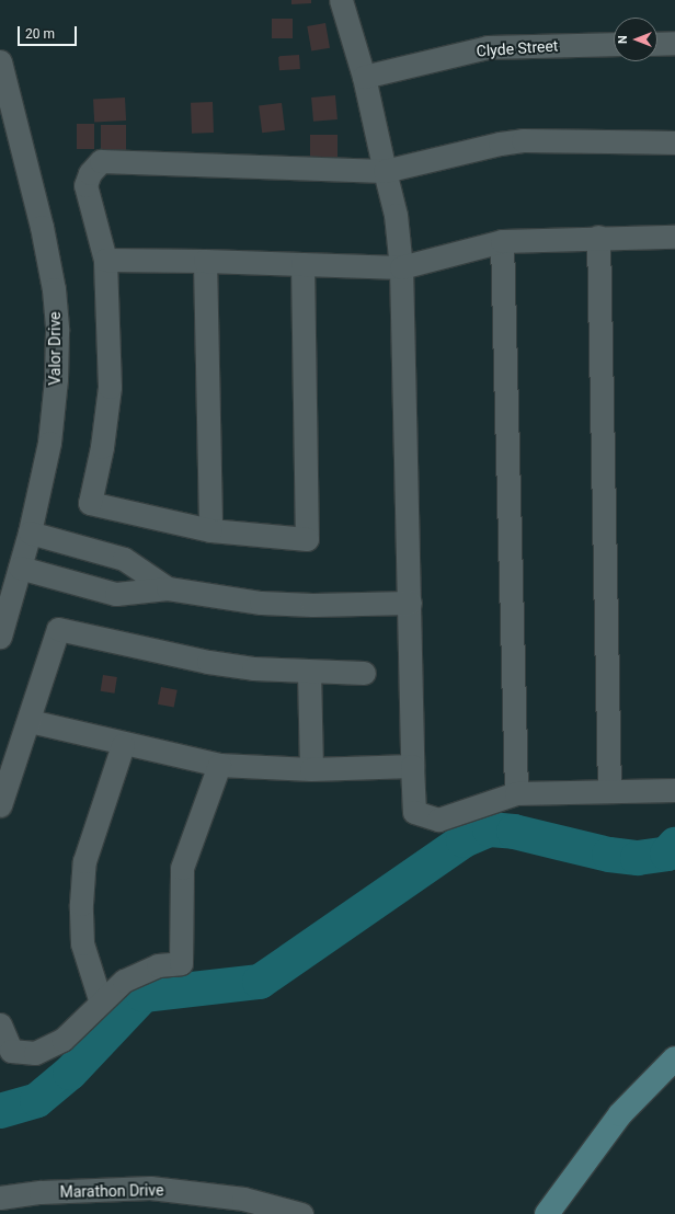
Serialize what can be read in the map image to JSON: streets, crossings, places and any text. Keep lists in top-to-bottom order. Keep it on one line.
{"streets":{"street":["Clyde Street","Valor Drive","Marathon Drive"]},"scale_bar":"20 m","north":"left"}
